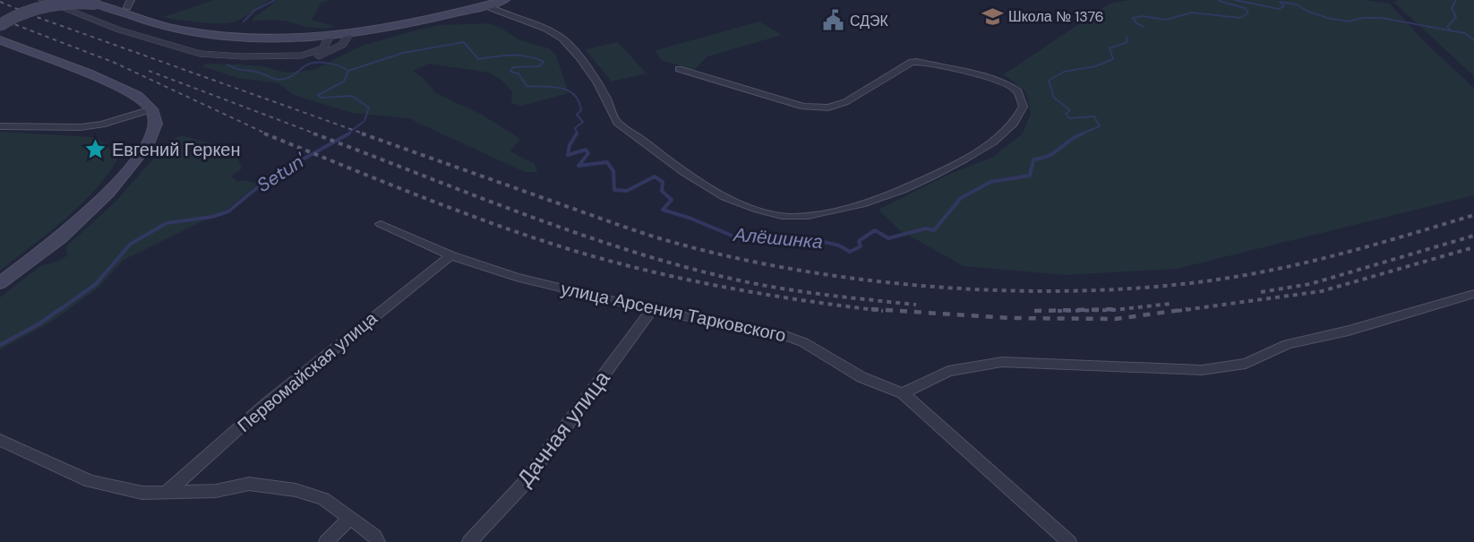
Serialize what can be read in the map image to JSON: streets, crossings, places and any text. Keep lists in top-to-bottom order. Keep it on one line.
{"streets":{"street":["улица Арсения Тарковского","Первомайская улица","Дачная улица"]},"crossings":[["улица Арсения Тарковского","Первомайская улица"],["улица Арсения Тарковского","Дачная улица"]],"water":["Setun'","Алёшинка"],"places":{"school or university":["Школа № 1376"],"public building":["СДЭК"],"place":["Евгений Геркен"]}}
